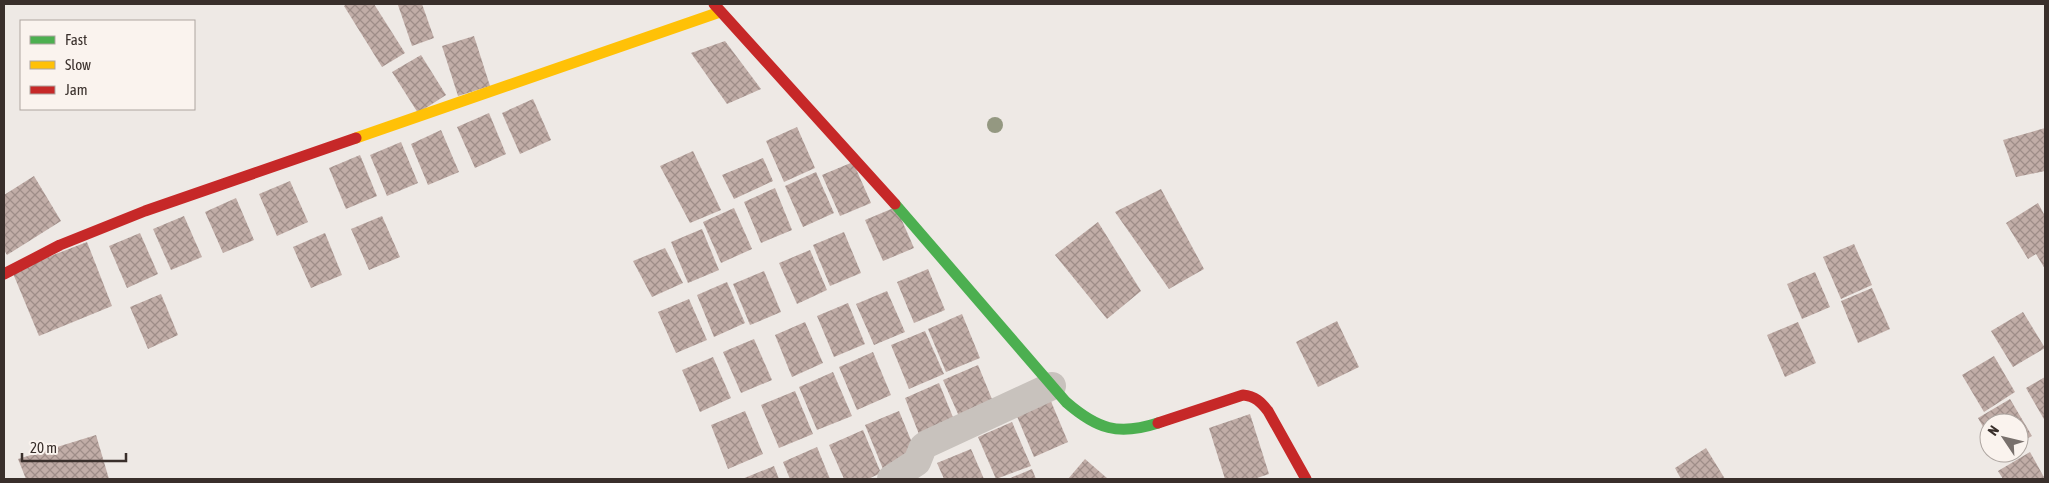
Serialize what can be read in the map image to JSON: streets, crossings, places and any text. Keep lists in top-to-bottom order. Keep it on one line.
{"legend":["Fast","Slow","Jam"],"scale_bar":"20 m","north":"top left"}
